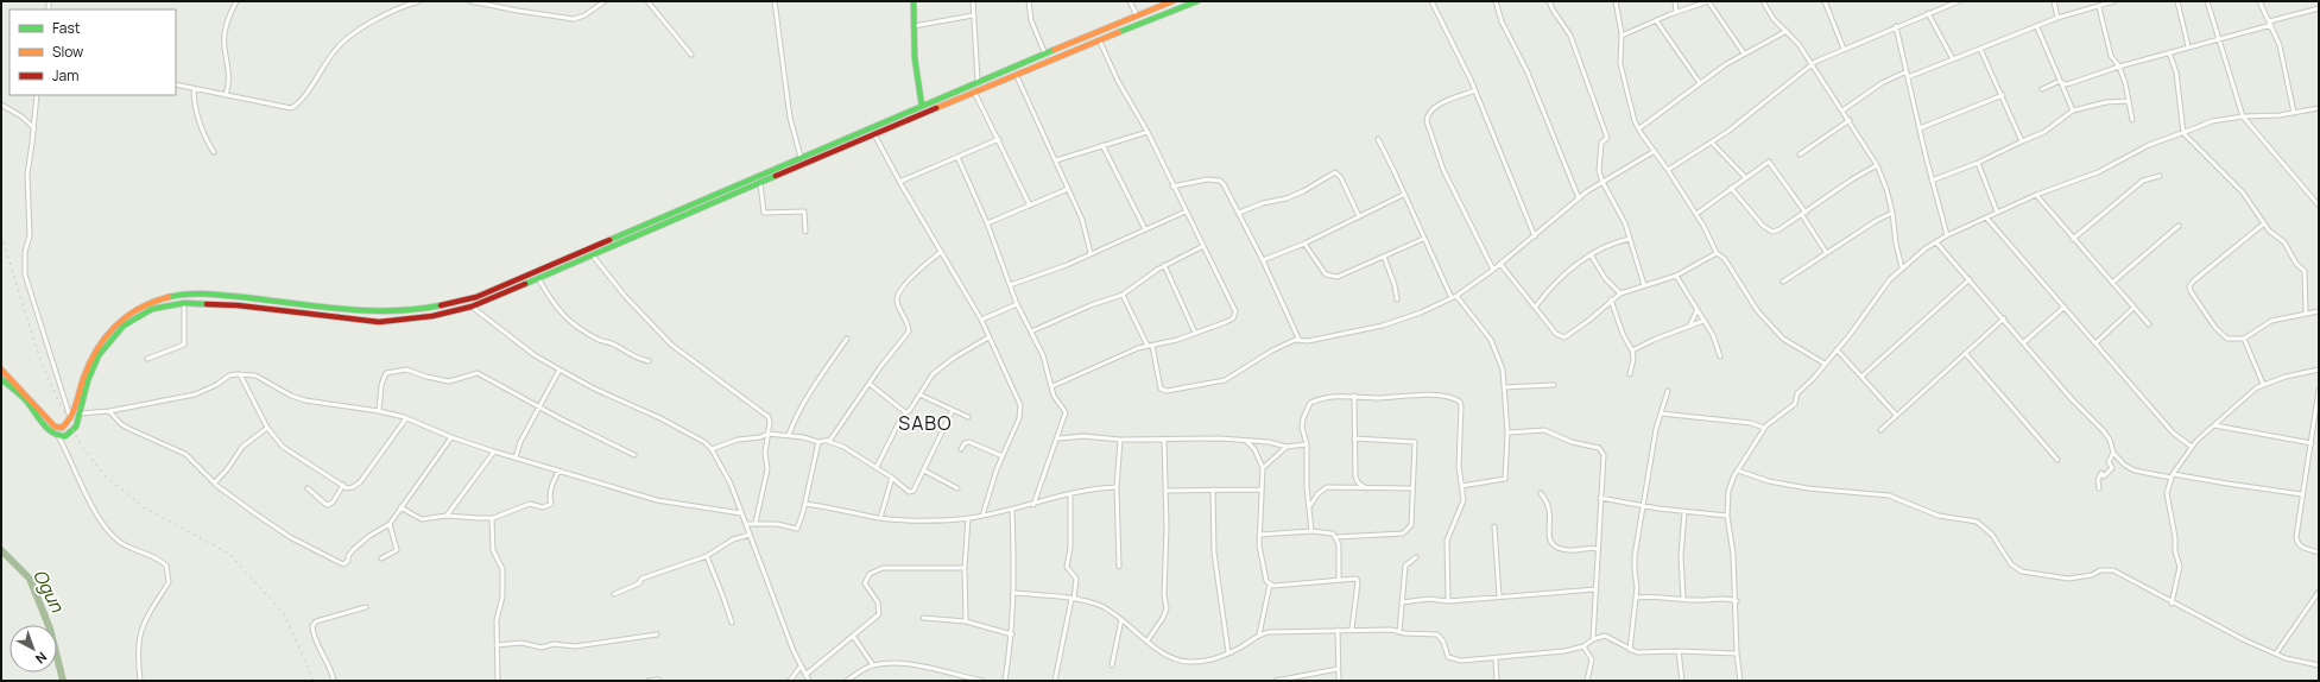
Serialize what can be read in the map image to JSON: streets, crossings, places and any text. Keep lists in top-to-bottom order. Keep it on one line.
{"districts":["SABO"],"water":["Ogun"],"legend":["Fast","Slow","Jam"],"north":"bottom right"}
